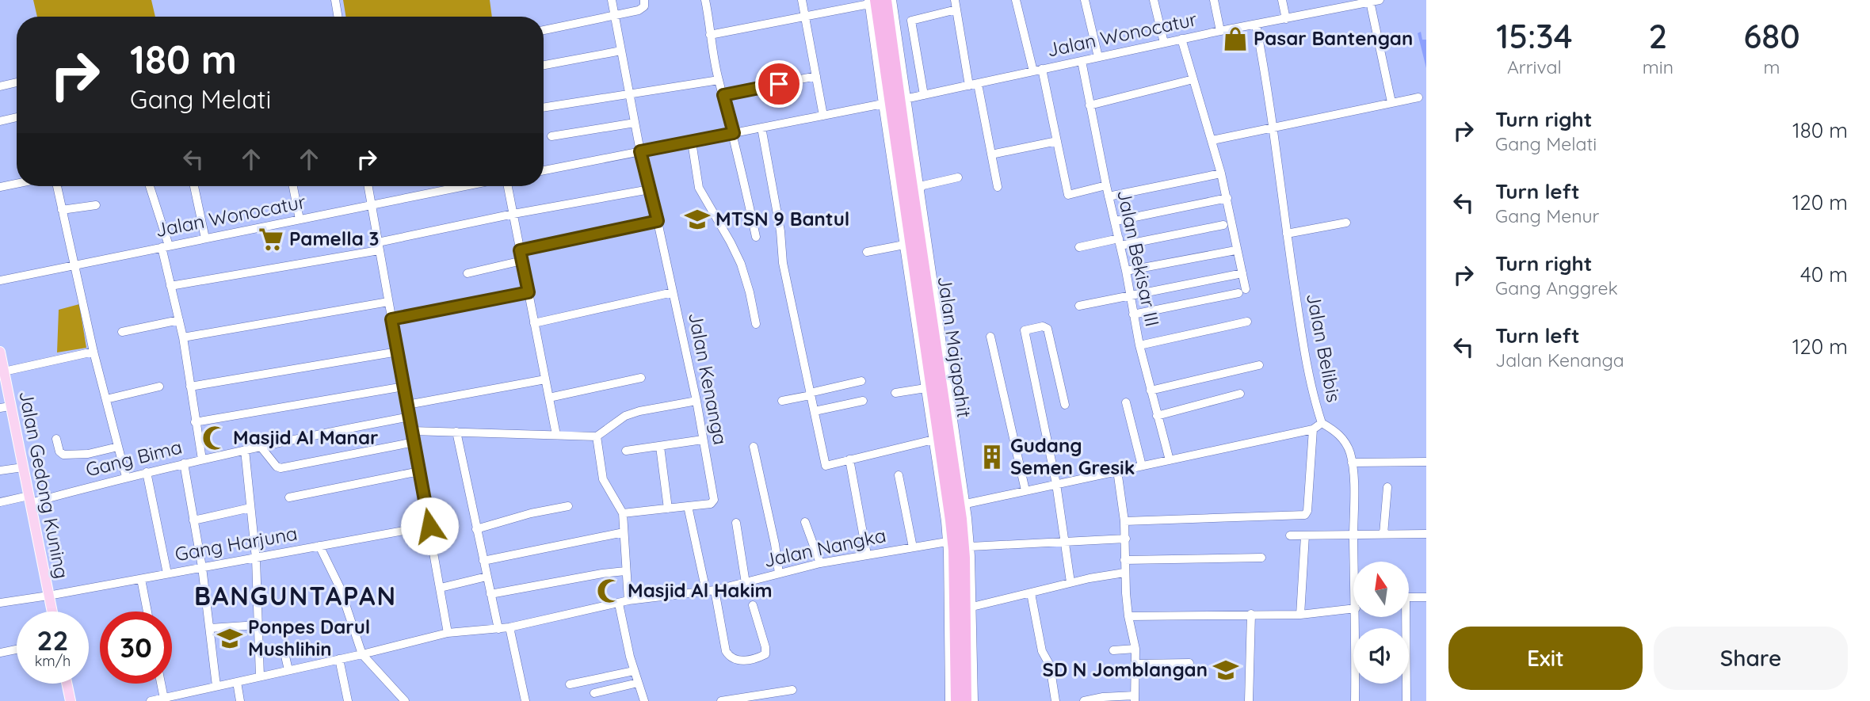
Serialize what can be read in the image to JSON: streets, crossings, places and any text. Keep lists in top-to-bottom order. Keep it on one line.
{"streets":{"highway":["Jalan Majapahit"],"main road":["Jalan Gedong Kuning"],"street":["Jalan Wonocatur","Jalan Bekisar III","Jalan Belibis","Jalan Kenanga","Gang Bima","Gang Harjuna","Jalan Nangka"]},"crossings":[["Jalan Wonocatur","Jalan Bekisar III"],["Jalan Wonocatur","Jalan Belibis"],["Gang Bima","Jalan Gedong Kuning"],["Jalan Gedong Kuning","Gang Harjuna"]],"districts":["BANGUNTAPAN"],"places":{"shop":["Pasar Bantengan"],"school or university":["MTSN 9 Bantul","Ponpes Darul Mushlihin","SD N Jomblangan"],"supermarket":["Pamella 3"],"mosque":["Masjid Al Manar","Masjid Al Hakim"],"building":["Gudang Semen Gresik"]},"north":"top","page":{"eta":["15:34","Arrival","2","min","680","m"],"turn":["180 m","Gang Melati"],"list":[{"name":"Turn right","note":"Gang Melati","value":"180 m"},{"name":"Turn left","note":"Gang Menur","value":"120 m"},{"name":"Turn right","note":"Gang Anggrek","value":"40 m"},{"name":"Turn left","note":"Jalan Kenanga","value":"120 m"}],"speed":"22 km/h","limit":"30","buttons":["Exit","Share"]}}
